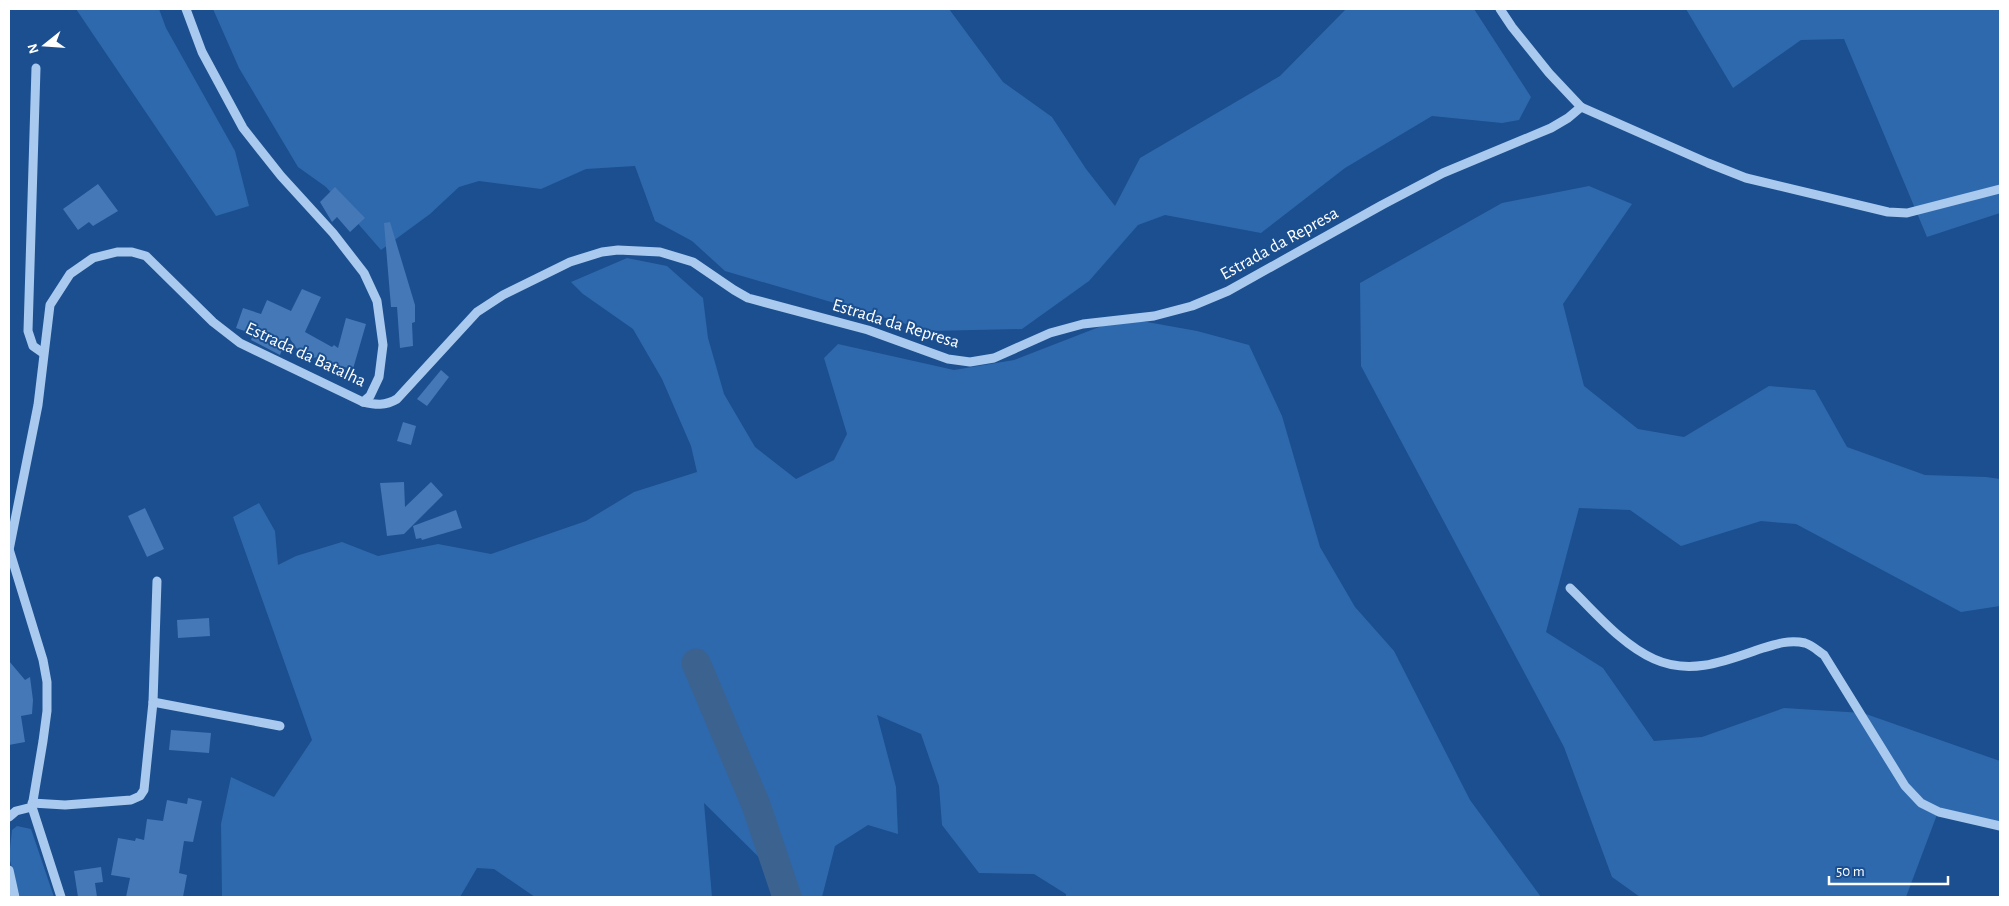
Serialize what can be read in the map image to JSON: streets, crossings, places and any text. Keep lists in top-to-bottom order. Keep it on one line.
{"streets":{"street":["Estrada da Represa","Estrada da Batalha"]},"crossings":[["Estrada da Represa","Estrada da Batalha"]],"scale_bar":"50 m","north":"left"}
